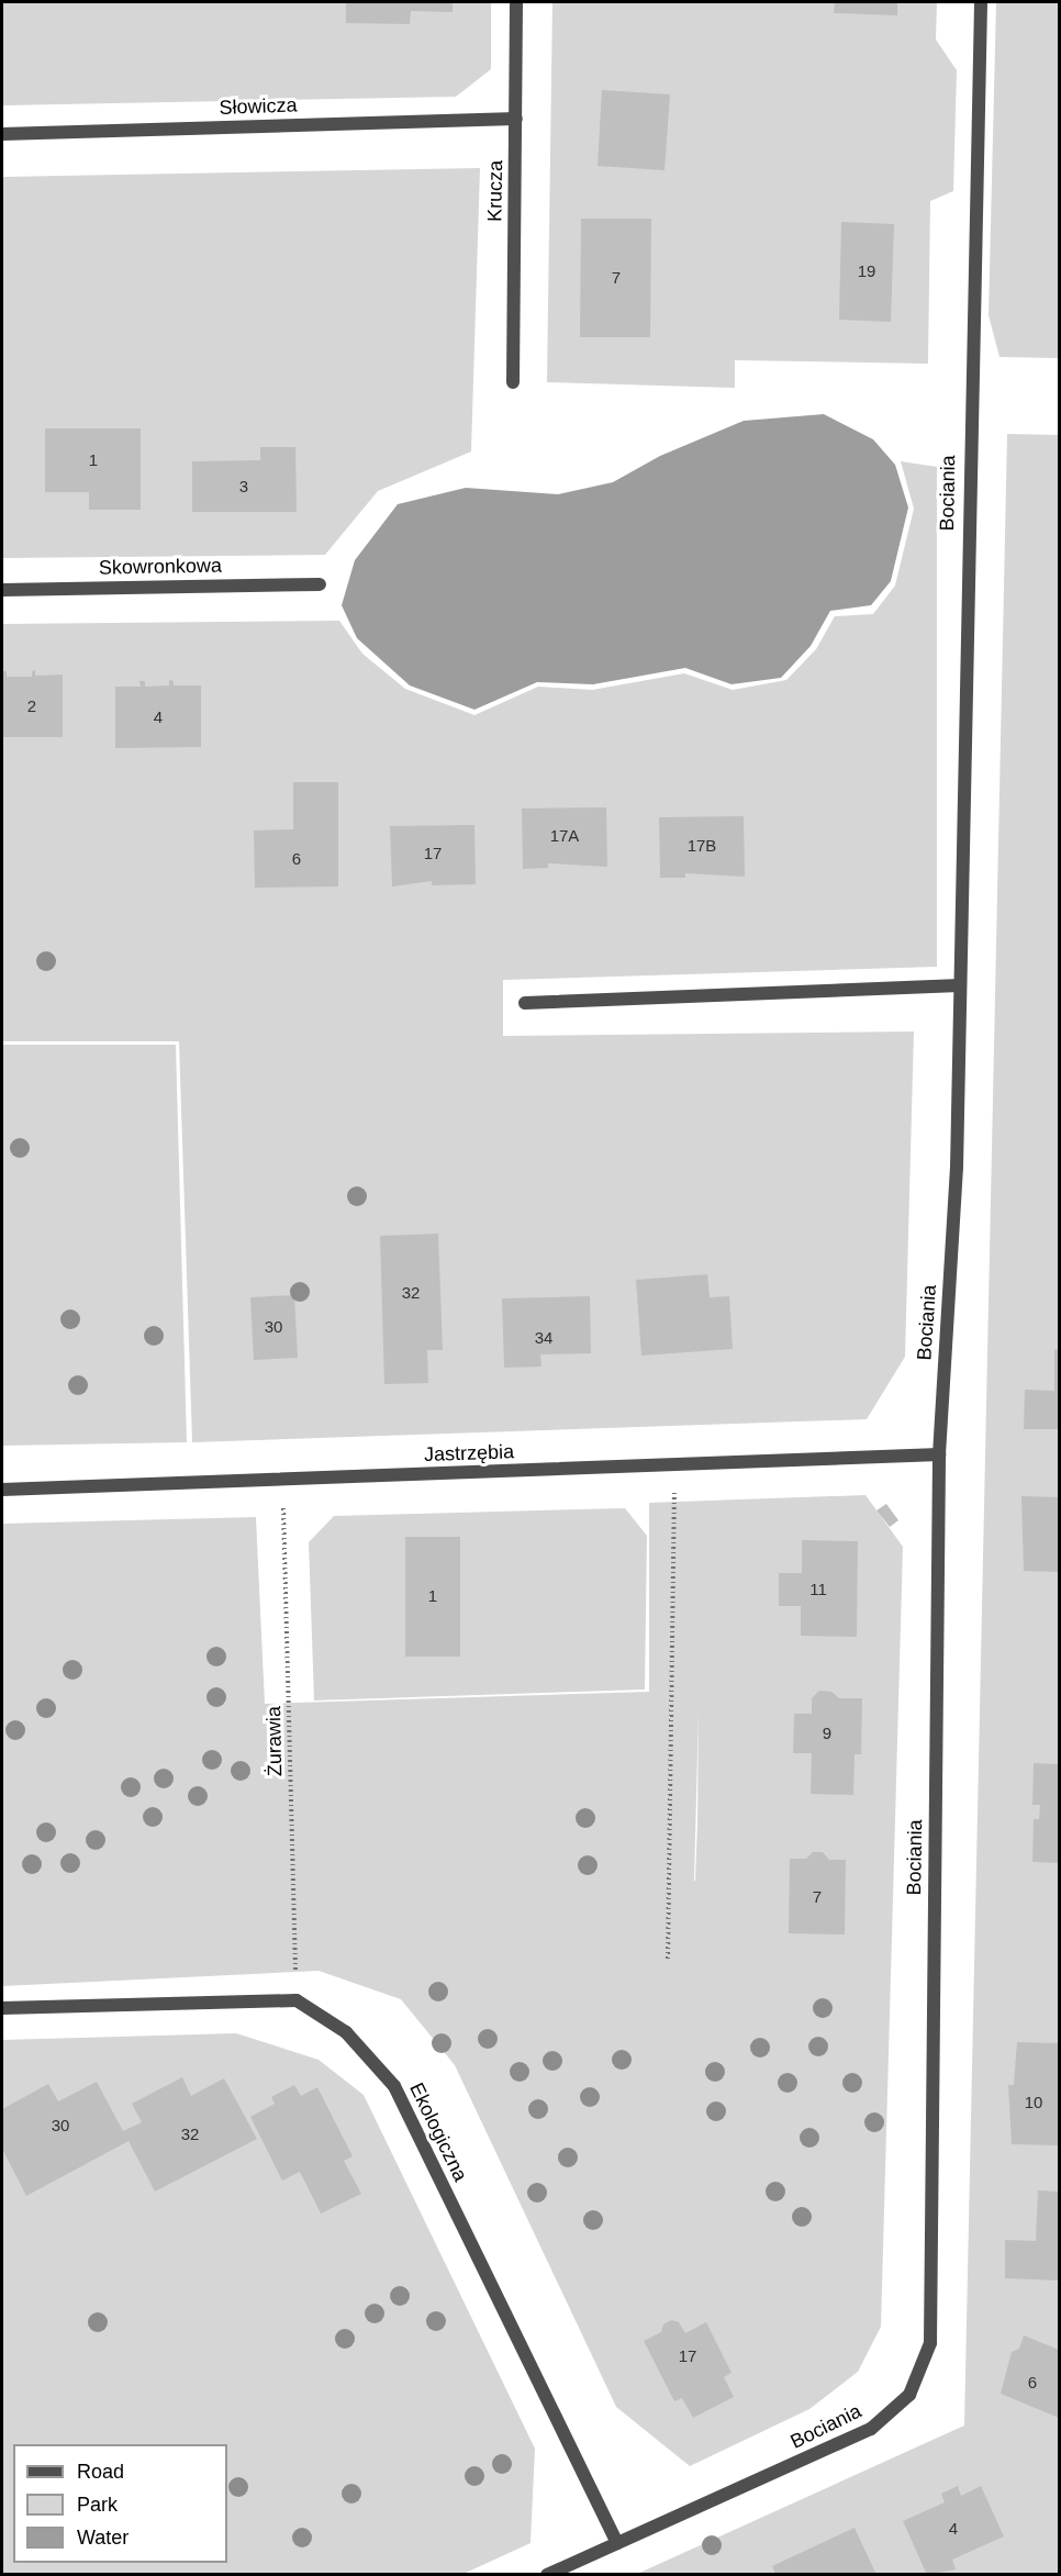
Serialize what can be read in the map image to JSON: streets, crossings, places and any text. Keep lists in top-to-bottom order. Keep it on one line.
{"streets":{"street":["Słowicza","Krucza","Bociania","Skowronkowa","Jastrzębia","Ekologiczna"],"path":["Żurawia"]},"crossings":[["Słowicza","Krucza"],["Bociania","Jastrzębia"],["Bociania","Ekologiczna"],["Jastrzębia","Żurawia"],["Żurawia","Ekologiczna"]],"house_numbers":["19","7","1","3","2","4","17A","17B","17","6","32","30","34","11","1","9","7","10","30","32","17","6","4"],"legend":["Road","Park","Water"]}
